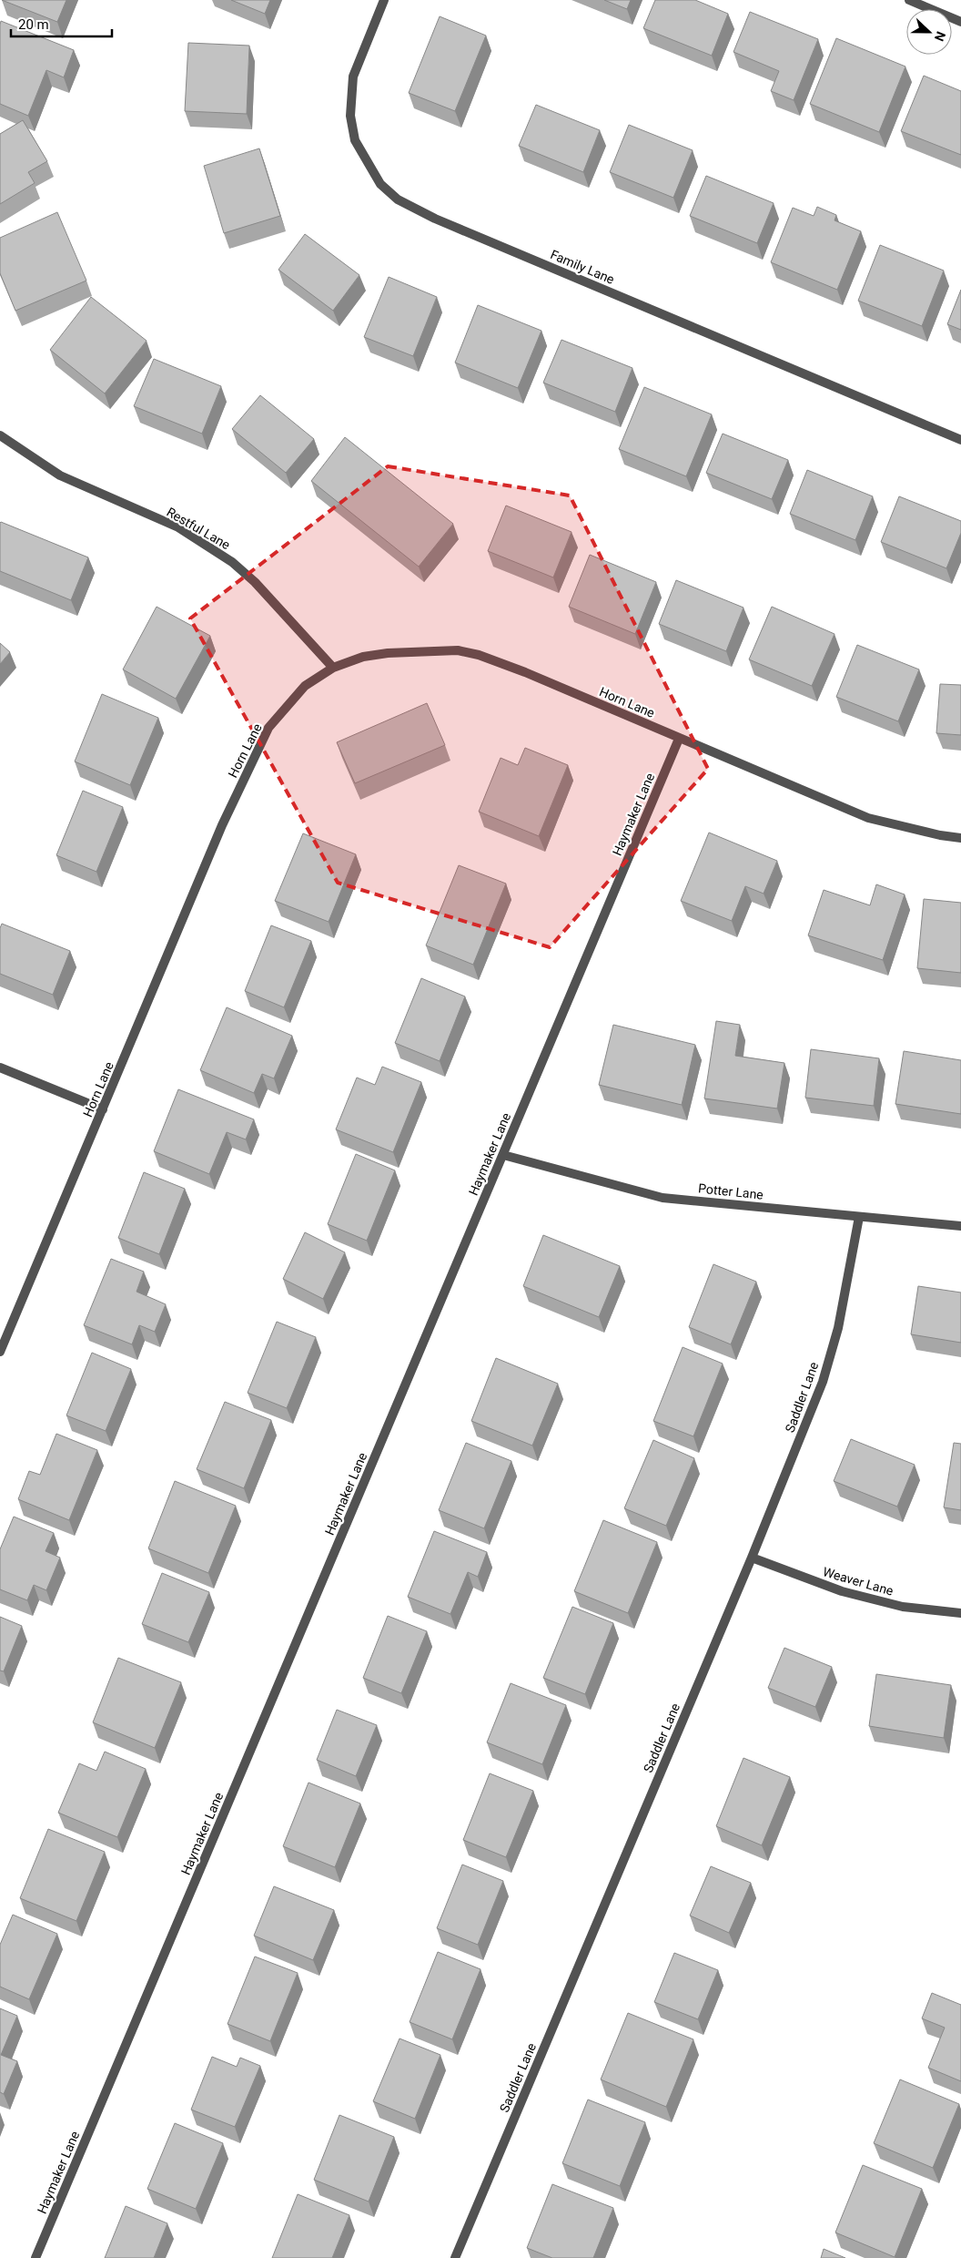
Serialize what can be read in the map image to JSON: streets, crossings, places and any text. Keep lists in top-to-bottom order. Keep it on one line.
{"streets":{"street":["Family Lane","Restful Lane","Horn Lane","Haymaker Lane","Potter Lane","Saddler Lane","Weaver Lane"]},"crossings":[["Restful Lane","Horn Lane"],["Horn Lane","Haymaker Lane"],["Haymaker Lane","Potter Lane"],["Potter Lane","Saddler Lane"],["Saddler Lane","Weaver Lane"]],"scale_bar":"20 m","north":"right"}
